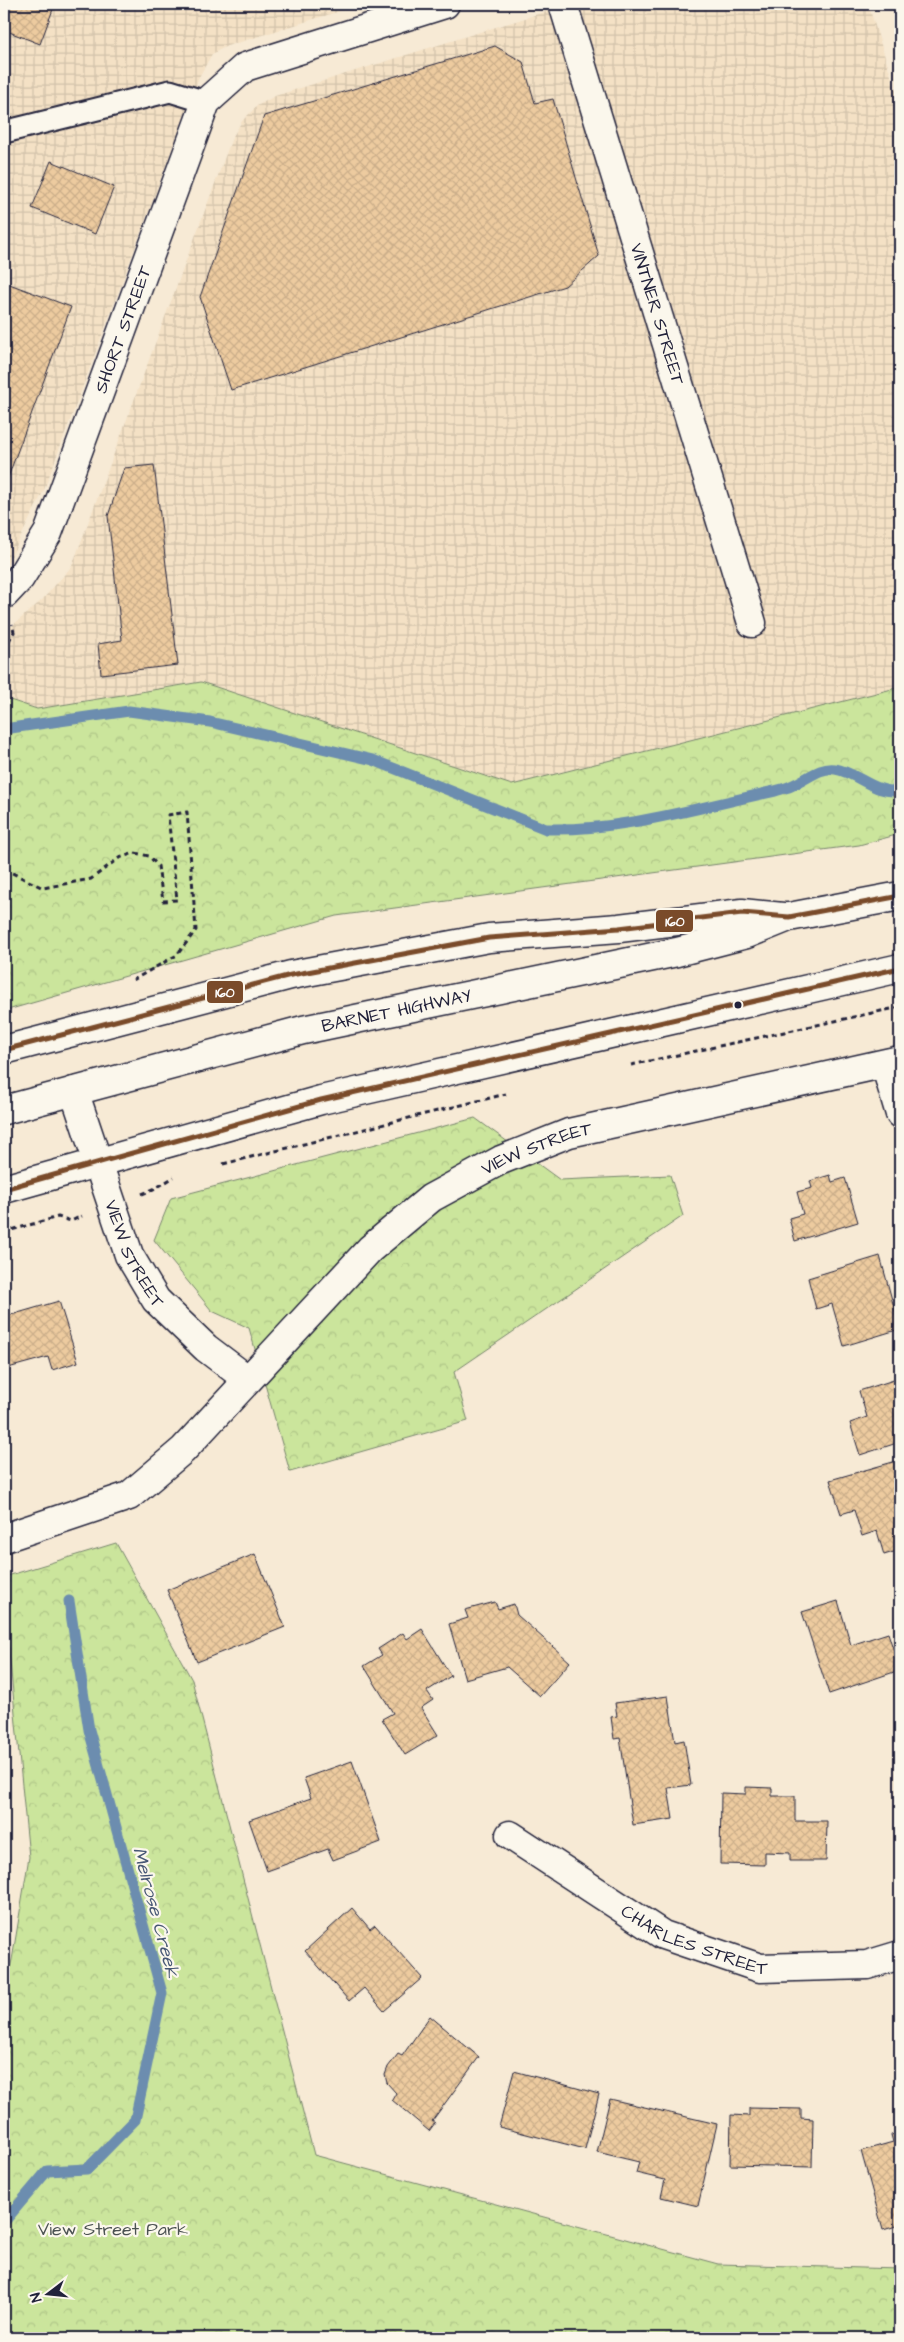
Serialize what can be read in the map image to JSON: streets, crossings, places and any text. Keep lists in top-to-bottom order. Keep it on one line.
{"streets":{"street":["VINTNER STREET","SHORT STREET","BARNET HIGHWAY","VIEW STREET","CHARLES STREET"]},"crossings":[["BARNET HIGHWAY","VIEW STREET"]],"water":["Melrose Creek"],"parks":["View Street Park"],"lines":["transit line 160"],"north":"left"}
